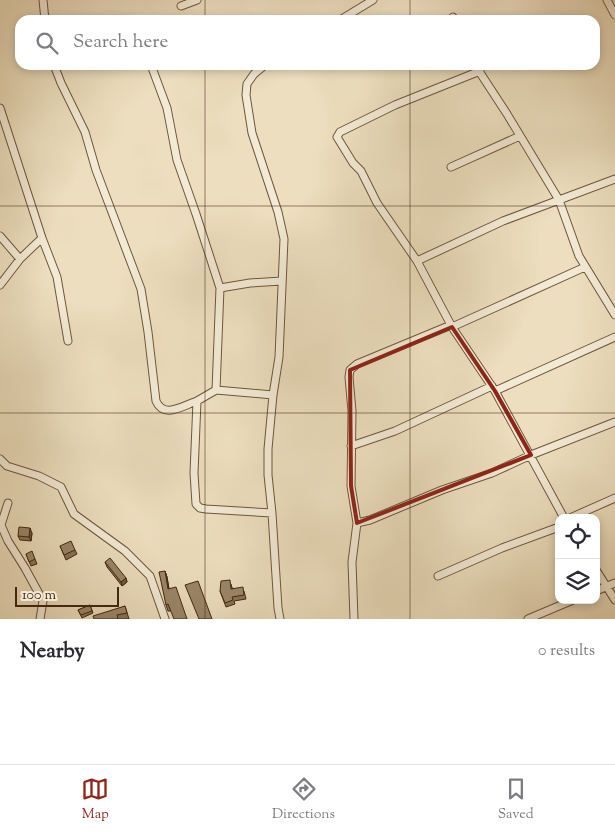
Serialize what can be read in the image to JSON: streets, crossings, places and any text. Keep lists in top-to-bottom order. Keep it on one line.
{"scale_bar":"100 m","page":{"search":"Search here","scale":"100 m","heading":["Nearby","0 results"],"nav":["Map","Directions","Saved"]}}
